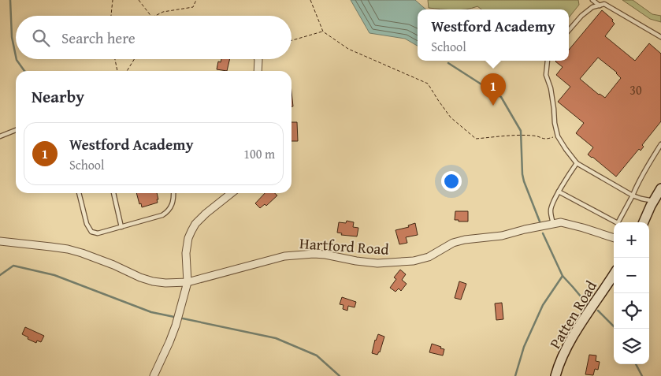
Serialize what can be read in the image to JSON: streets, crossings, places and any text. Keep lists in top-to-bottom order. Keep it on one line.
{"streets":{"street":["Hartford Road","Patten Road"]},"house_numbers":["30"],"page":{"popup":["Westford Academy","School"],"search":"Search here","heading":"Nearby","pins":"1","list":[{"mark":"1","name":"Westford Academy","note":"School","value":"100 m"}],"map_buttons":["+","−"]}}
